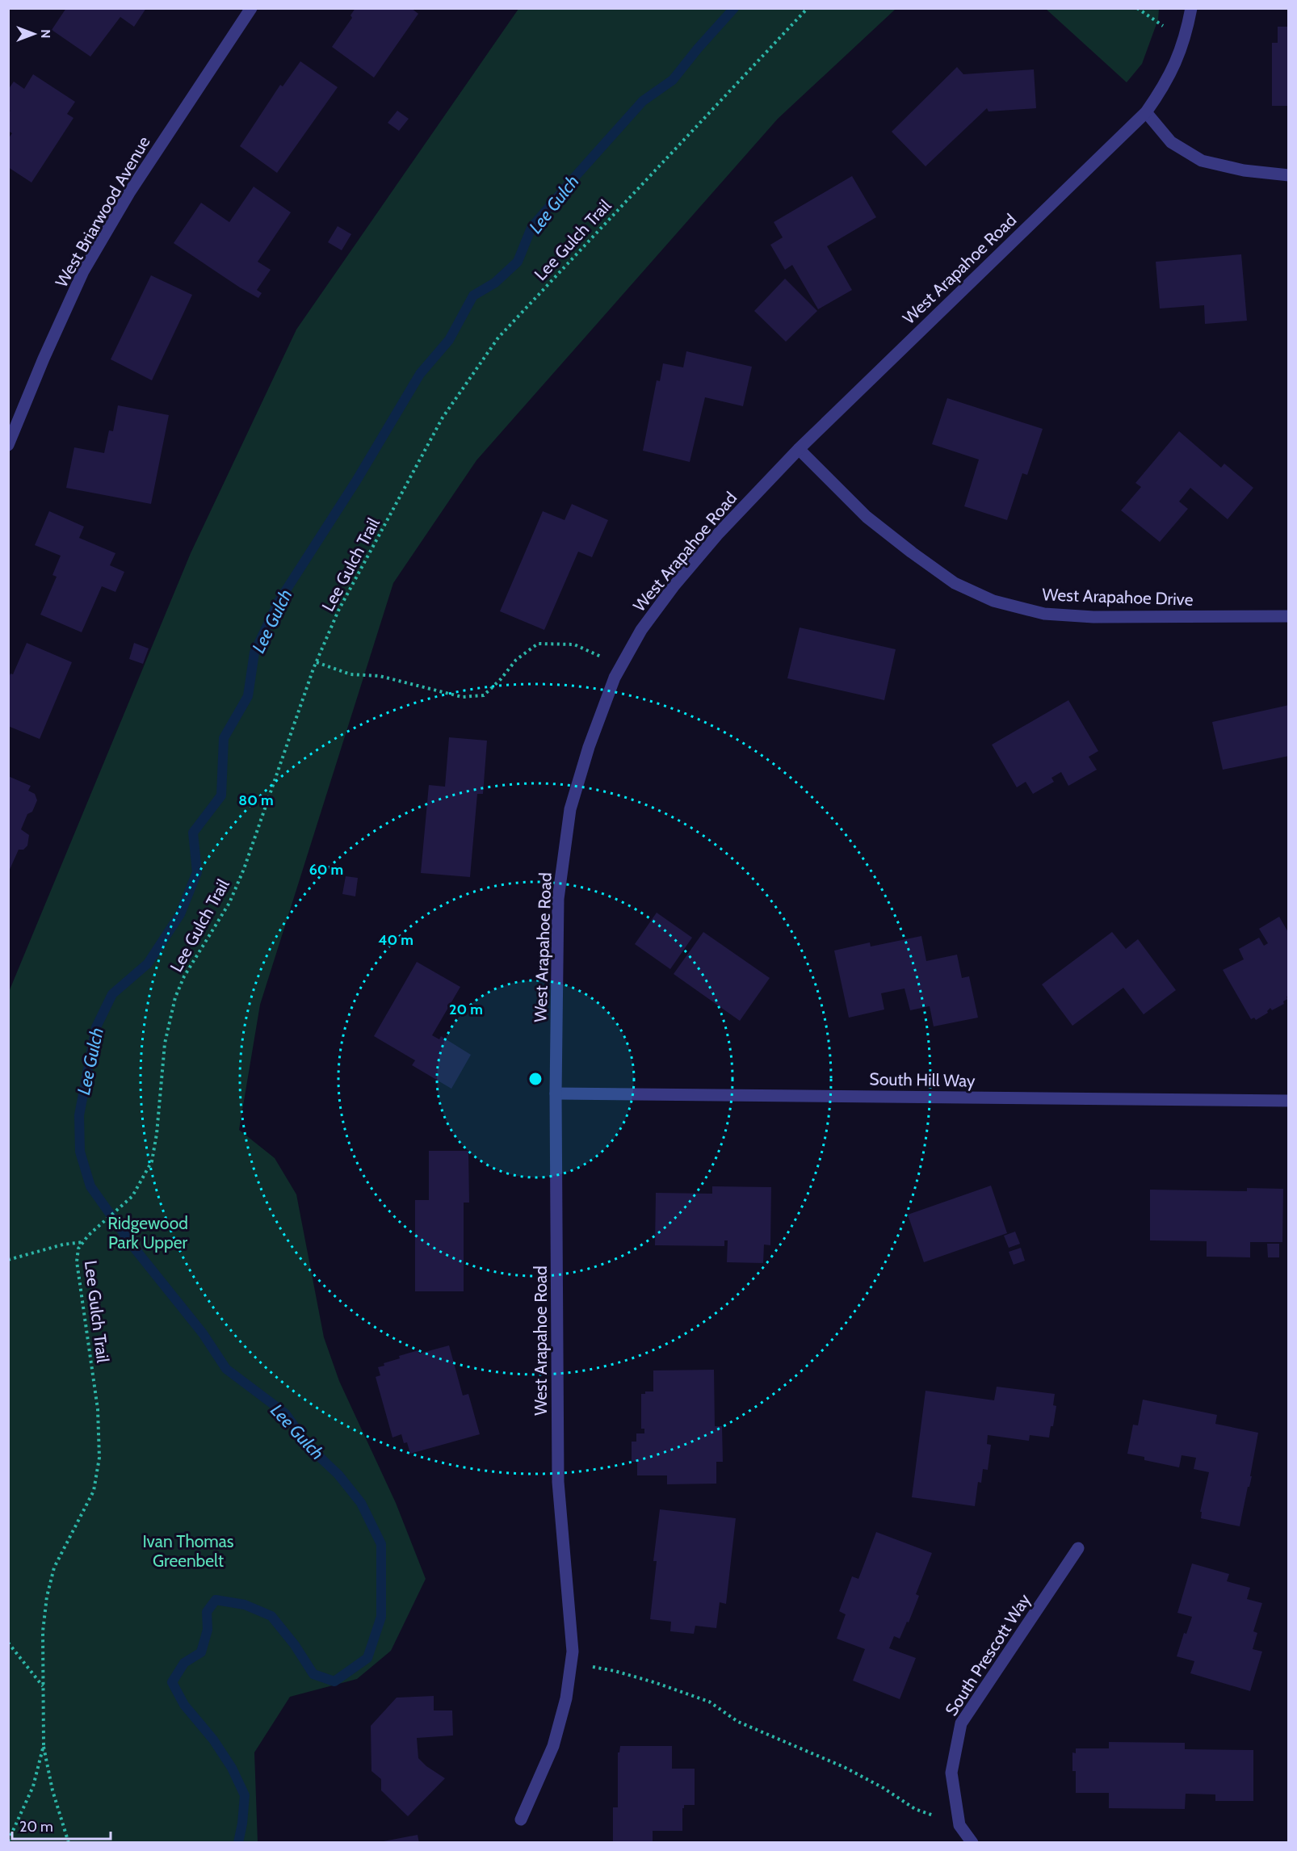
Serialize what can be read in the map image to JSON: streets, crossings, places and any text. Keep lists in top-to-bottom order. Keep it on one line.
{"streets":{"street":["West Briarwood Avenue","West Arapahoe Road","West Arapahoe Drive","South Hill Way","South Prescott Way"],"path":["Lee Gulch Trail"]},"crossings":[["West Arapahoe Road","West Arapahoe Drive"],["West Arapahoe Road","South Hill Way"]],"water":["Lee Gulch"],"parks":["Ridgewood Park Upper","Ivan Thomas Greenbelt"],"scale_bar":"20 m","north":"right","rings":["80 m","60 m","40 m","20 m"]}
